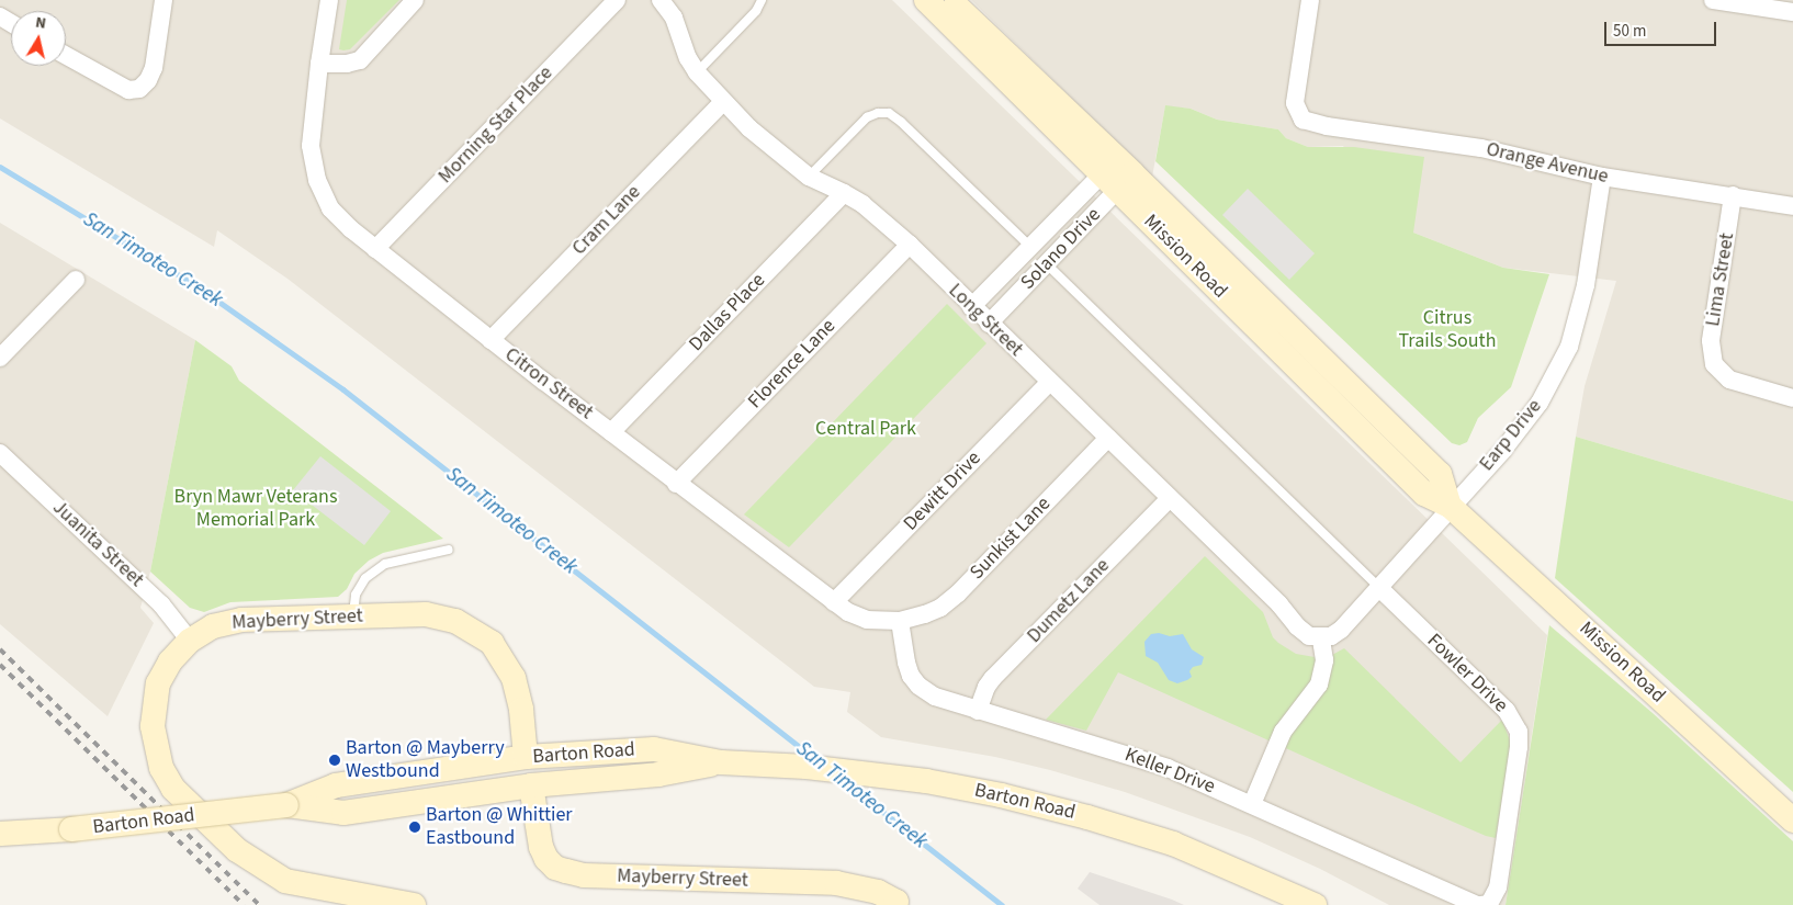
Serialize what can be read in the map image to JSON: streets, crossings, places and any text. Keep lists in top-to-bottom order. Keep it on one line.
{"streets":{"street":["Morning Star Place","Orange Avenue","Cram Lane","Solano Drive","Mission Road","Lima Street","Dallas Place","Long Street","Florence Lane","Citron Street","Earp Drive","Dewitt Drive","Sunkist Lane","Juanita Street","Dumetz Lane","Mayberry Street","Fowler Drive","Barton Road","Keller Drive"]},"crossings":[["Morning Star Place","Citron Street"],["Orange Avenue","Lima Street"],["Orange Avenue","Earp Drive"],["Cram Lane","Long Street"],["Cram Lane","Citron Street"],["Solano Drive","Mission Road"],["Solano Drive","Long Street"],["Mission Road","Earp Drive"],["Dallas Place","Long Street"],["Dallas Place","Citron Street"],["Long Street","Florence Lane"],["Long Street","Earp Drive"],["Long Street","Dewitt Drive"],["Long Street","Sunkist Lane"],["Long Street","Dumetz Lane"],["Florence Lane","Citron Street"],["Citron Street","Dewitt Drive"],["Citron Street","Sunkist Lane"],["Citron Street","Keller Drive"],["Earp Drive","Fowler Drive"],["Sunkist Lane","Keller Drive"],["Juanita Street","Mayberry Street"],["Dumetz Lane","Keller Drive"],["Mayberry Street","Barton Road"],["Fowler Drive","Keller Drive"]],"water":["San Timoteo Creek"],"parks":["Citrus Trails South","Central Park","Bryn Mawr Veterans Memorial Park"],"places":["Barton @ Mayberry Westbound","Barton @ Whittier Eastbound"],"scale_bar":"50 m","north":"top"}
